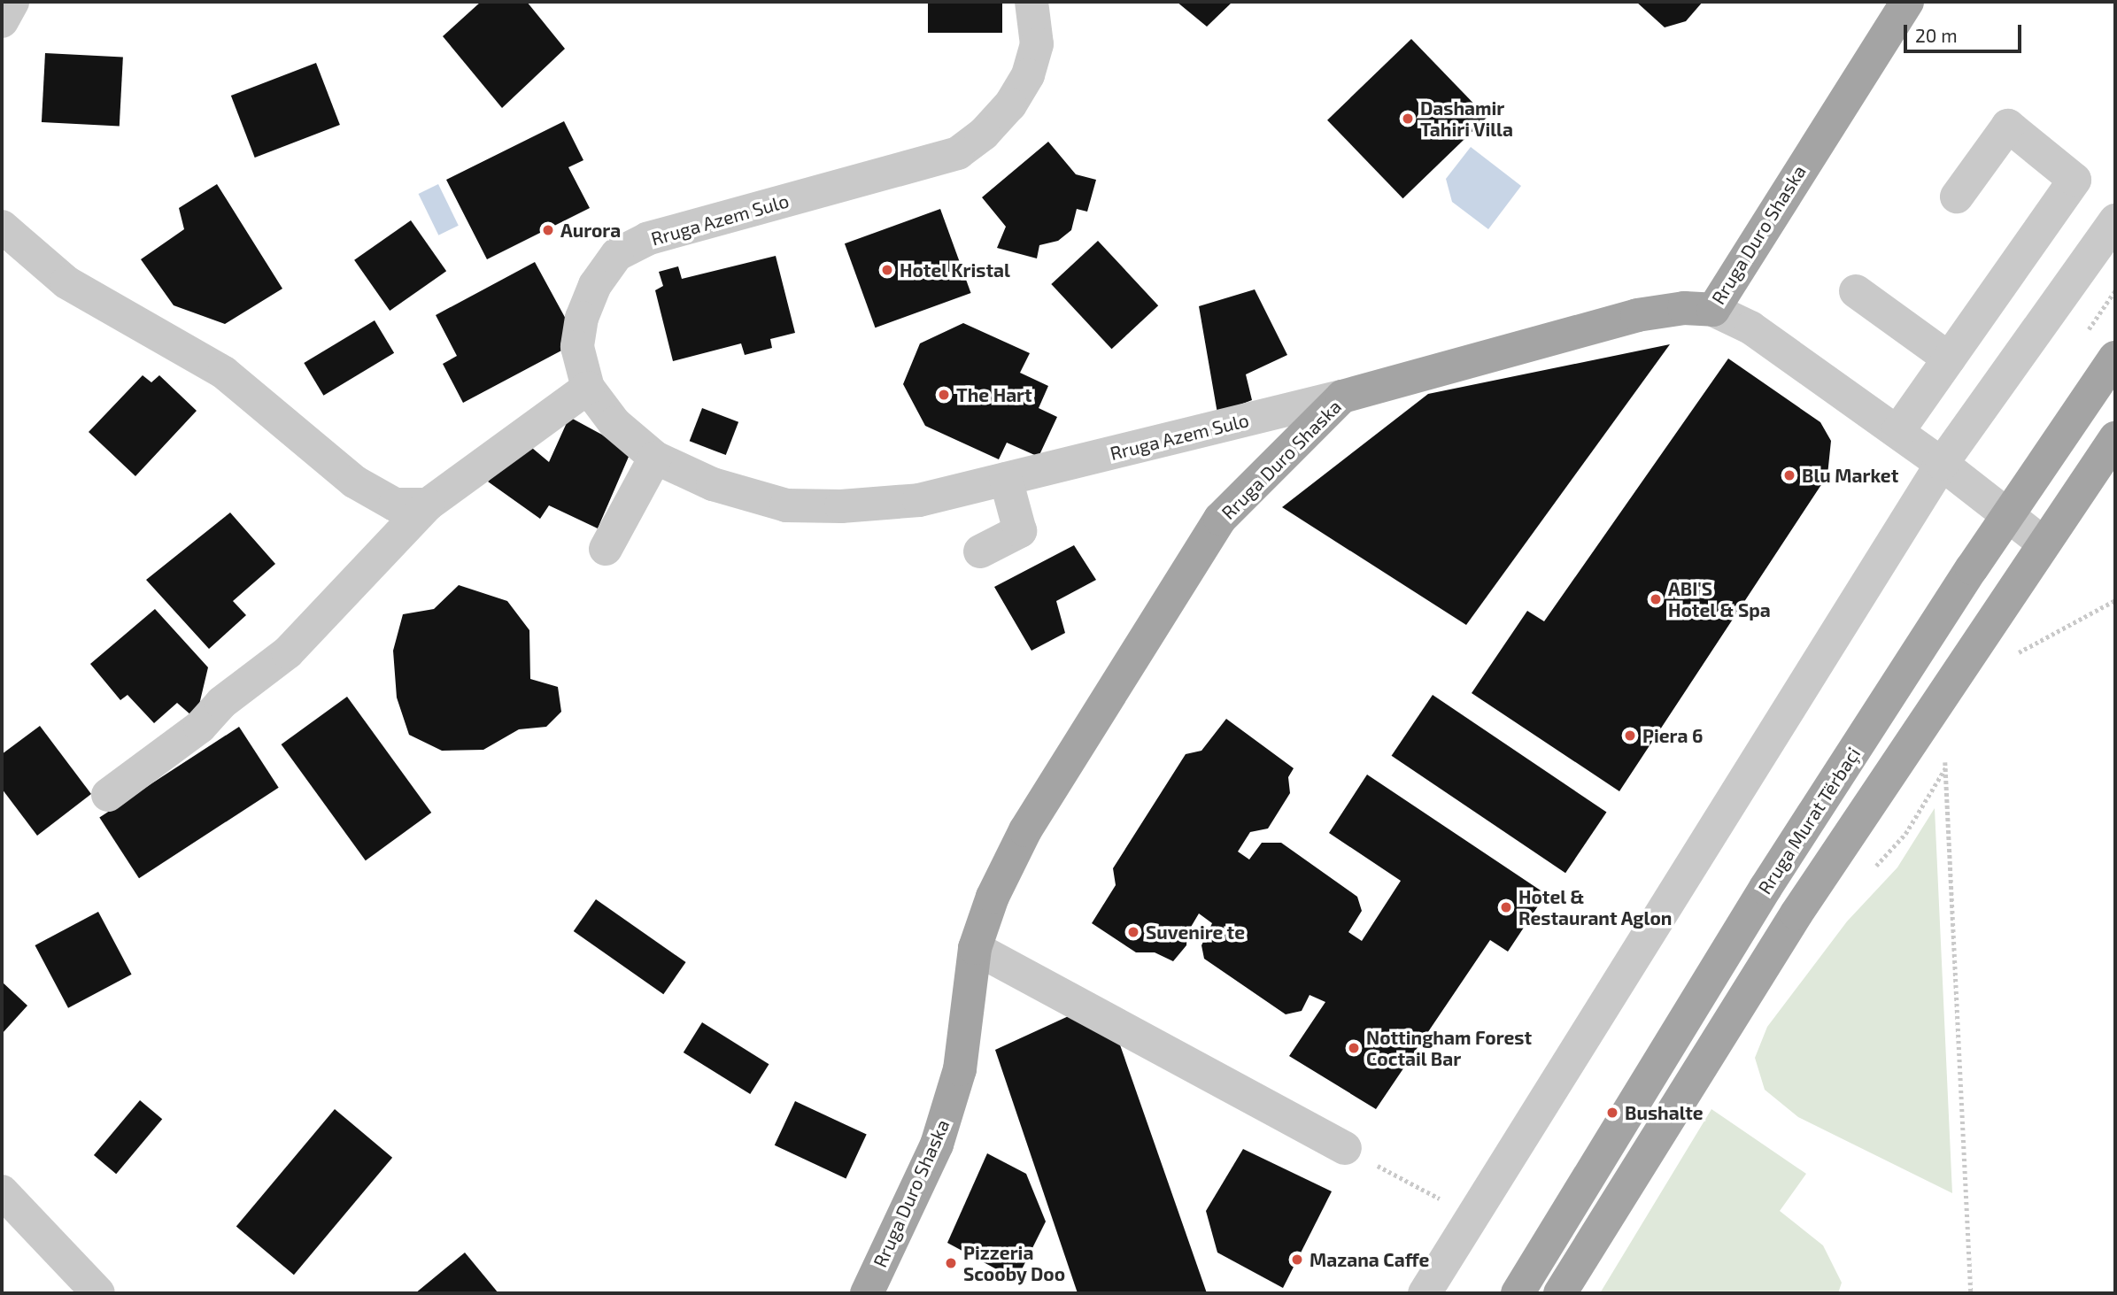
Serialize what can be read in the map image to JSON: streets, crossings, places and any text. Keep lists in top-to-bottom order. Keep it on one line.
{"streets":{"main road":["Rruga Duro Shaska","Rruga Murat Tërbaçi"],"street":["Rruga Azem Sulo"]},"crossings":[["Rruga Azem Sulo","Rruga Duro Shaska"]],"places":["Dashamir Tahiri Villa","Aurora","Hotel Kristal","The Hart","Blu Market","ABI'S Hotel & Spa","Piera 6","Hotel & Restaurant Aglon","Suvenire te","Nottingham Forest Coctail Bar","Bushalte","Mazana Caffe","Pizzeria Scooby Doo"],"scale_bar":"20 m"}
